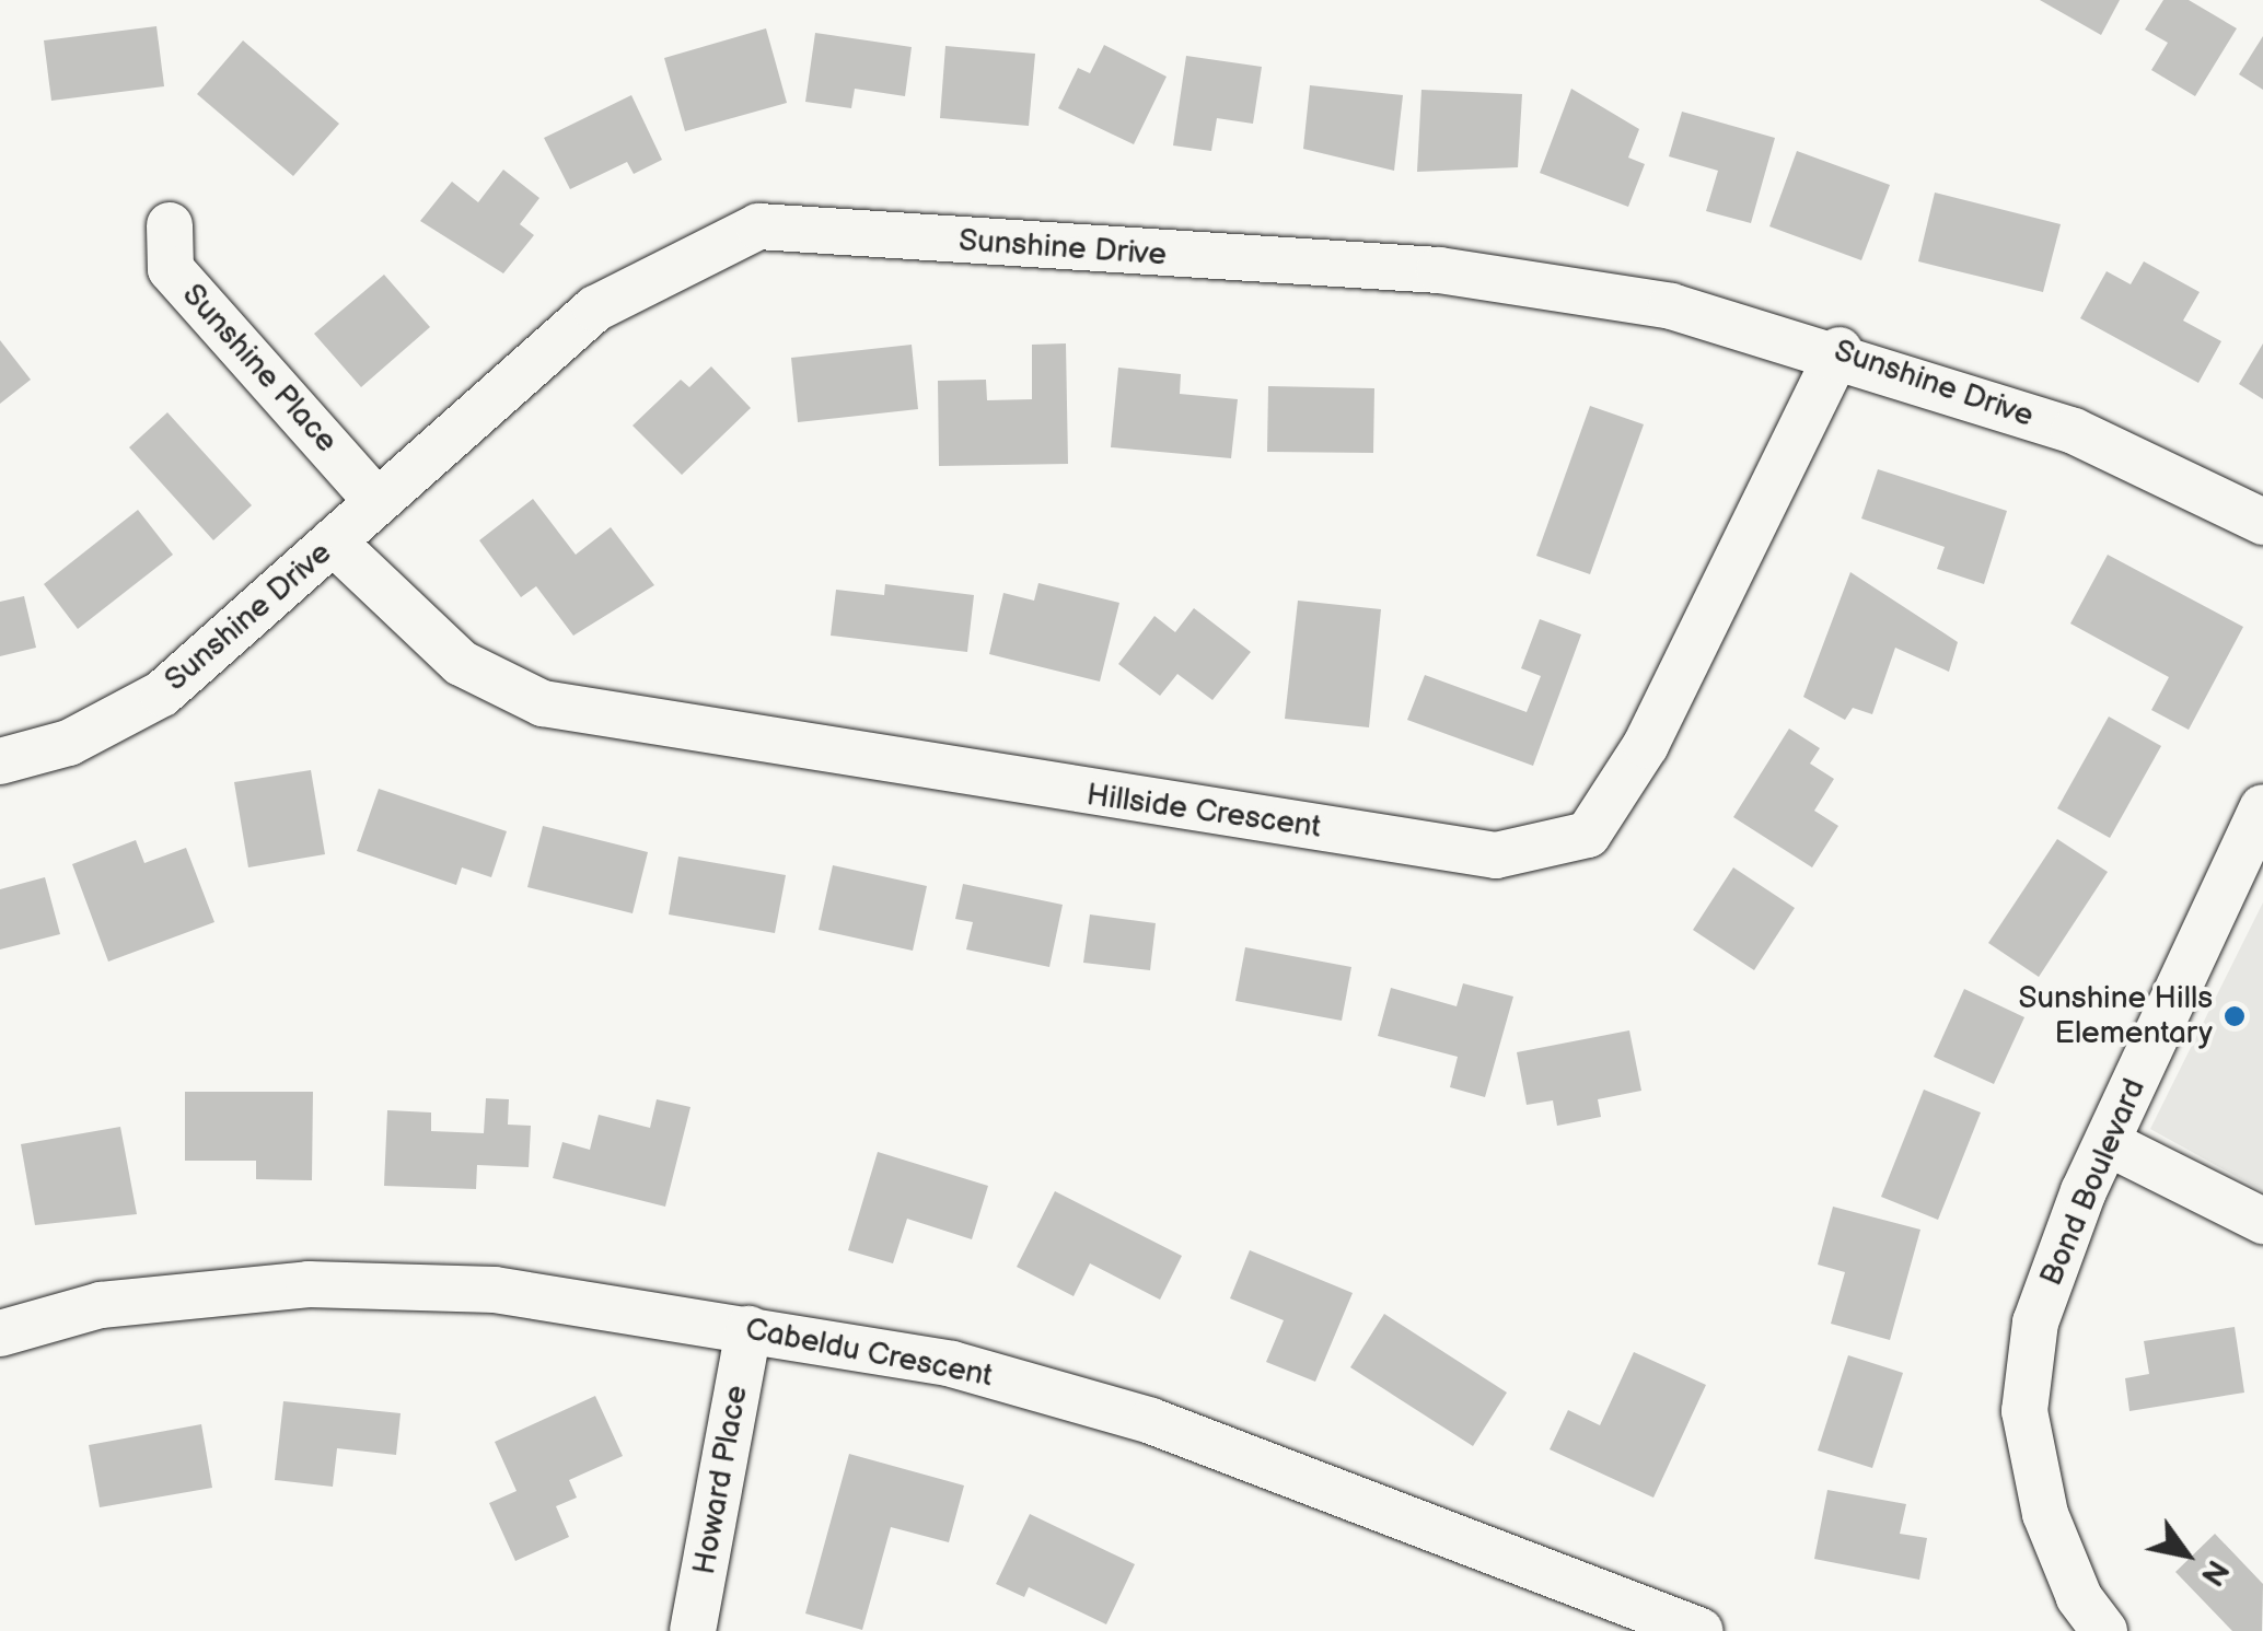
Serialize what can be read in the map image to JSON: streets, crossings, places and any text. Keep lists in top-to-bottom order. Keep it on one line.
{"streets":{"street":["Sunshine Drive","Sunshine Place","Hillside Crescent","Bond Boulevard","Cabeldu Crescent","Howard Place"]},"crossings":[["Sunshine Drive","Sunshine Place"],["Sunshine Drive","Hillside Crescent"],["Cabeldu Crescent","Howard Place"]],"places":["Sunshine Hills Elementary"],"north":"bottom right"}
